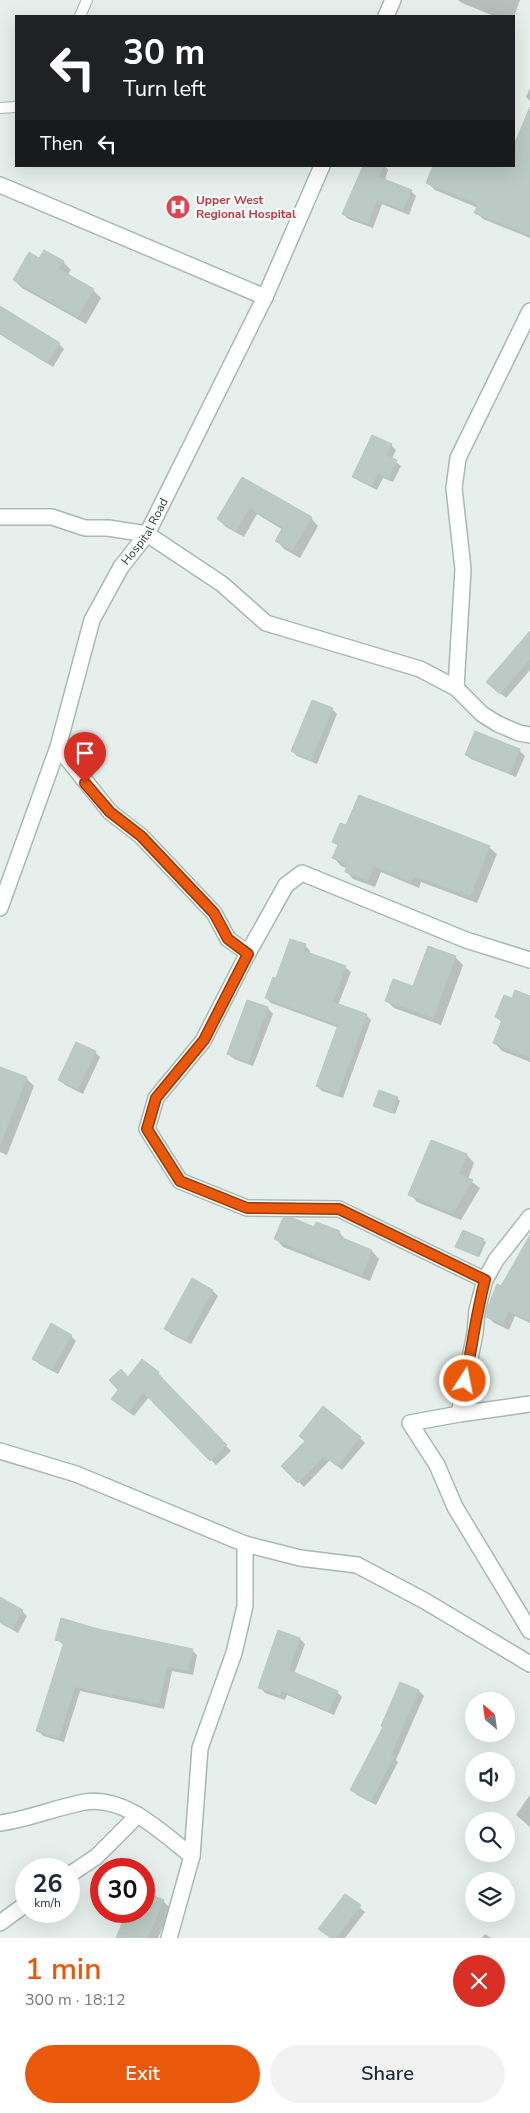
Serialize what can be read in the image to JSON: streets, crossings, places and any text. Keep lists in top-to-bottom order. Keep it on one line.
{"streets":{"street":["Hospital Road"]},"places":{"hospital":["Upper West Regional Hospital"]},"north":"top left","page":{"turn":["30 m","Turn left"],"then":"Then","speed":"26 km/h","limit":"30","heading":["1 min","300 m · 18:12"],"buttons":["Exit","Share"]}}
